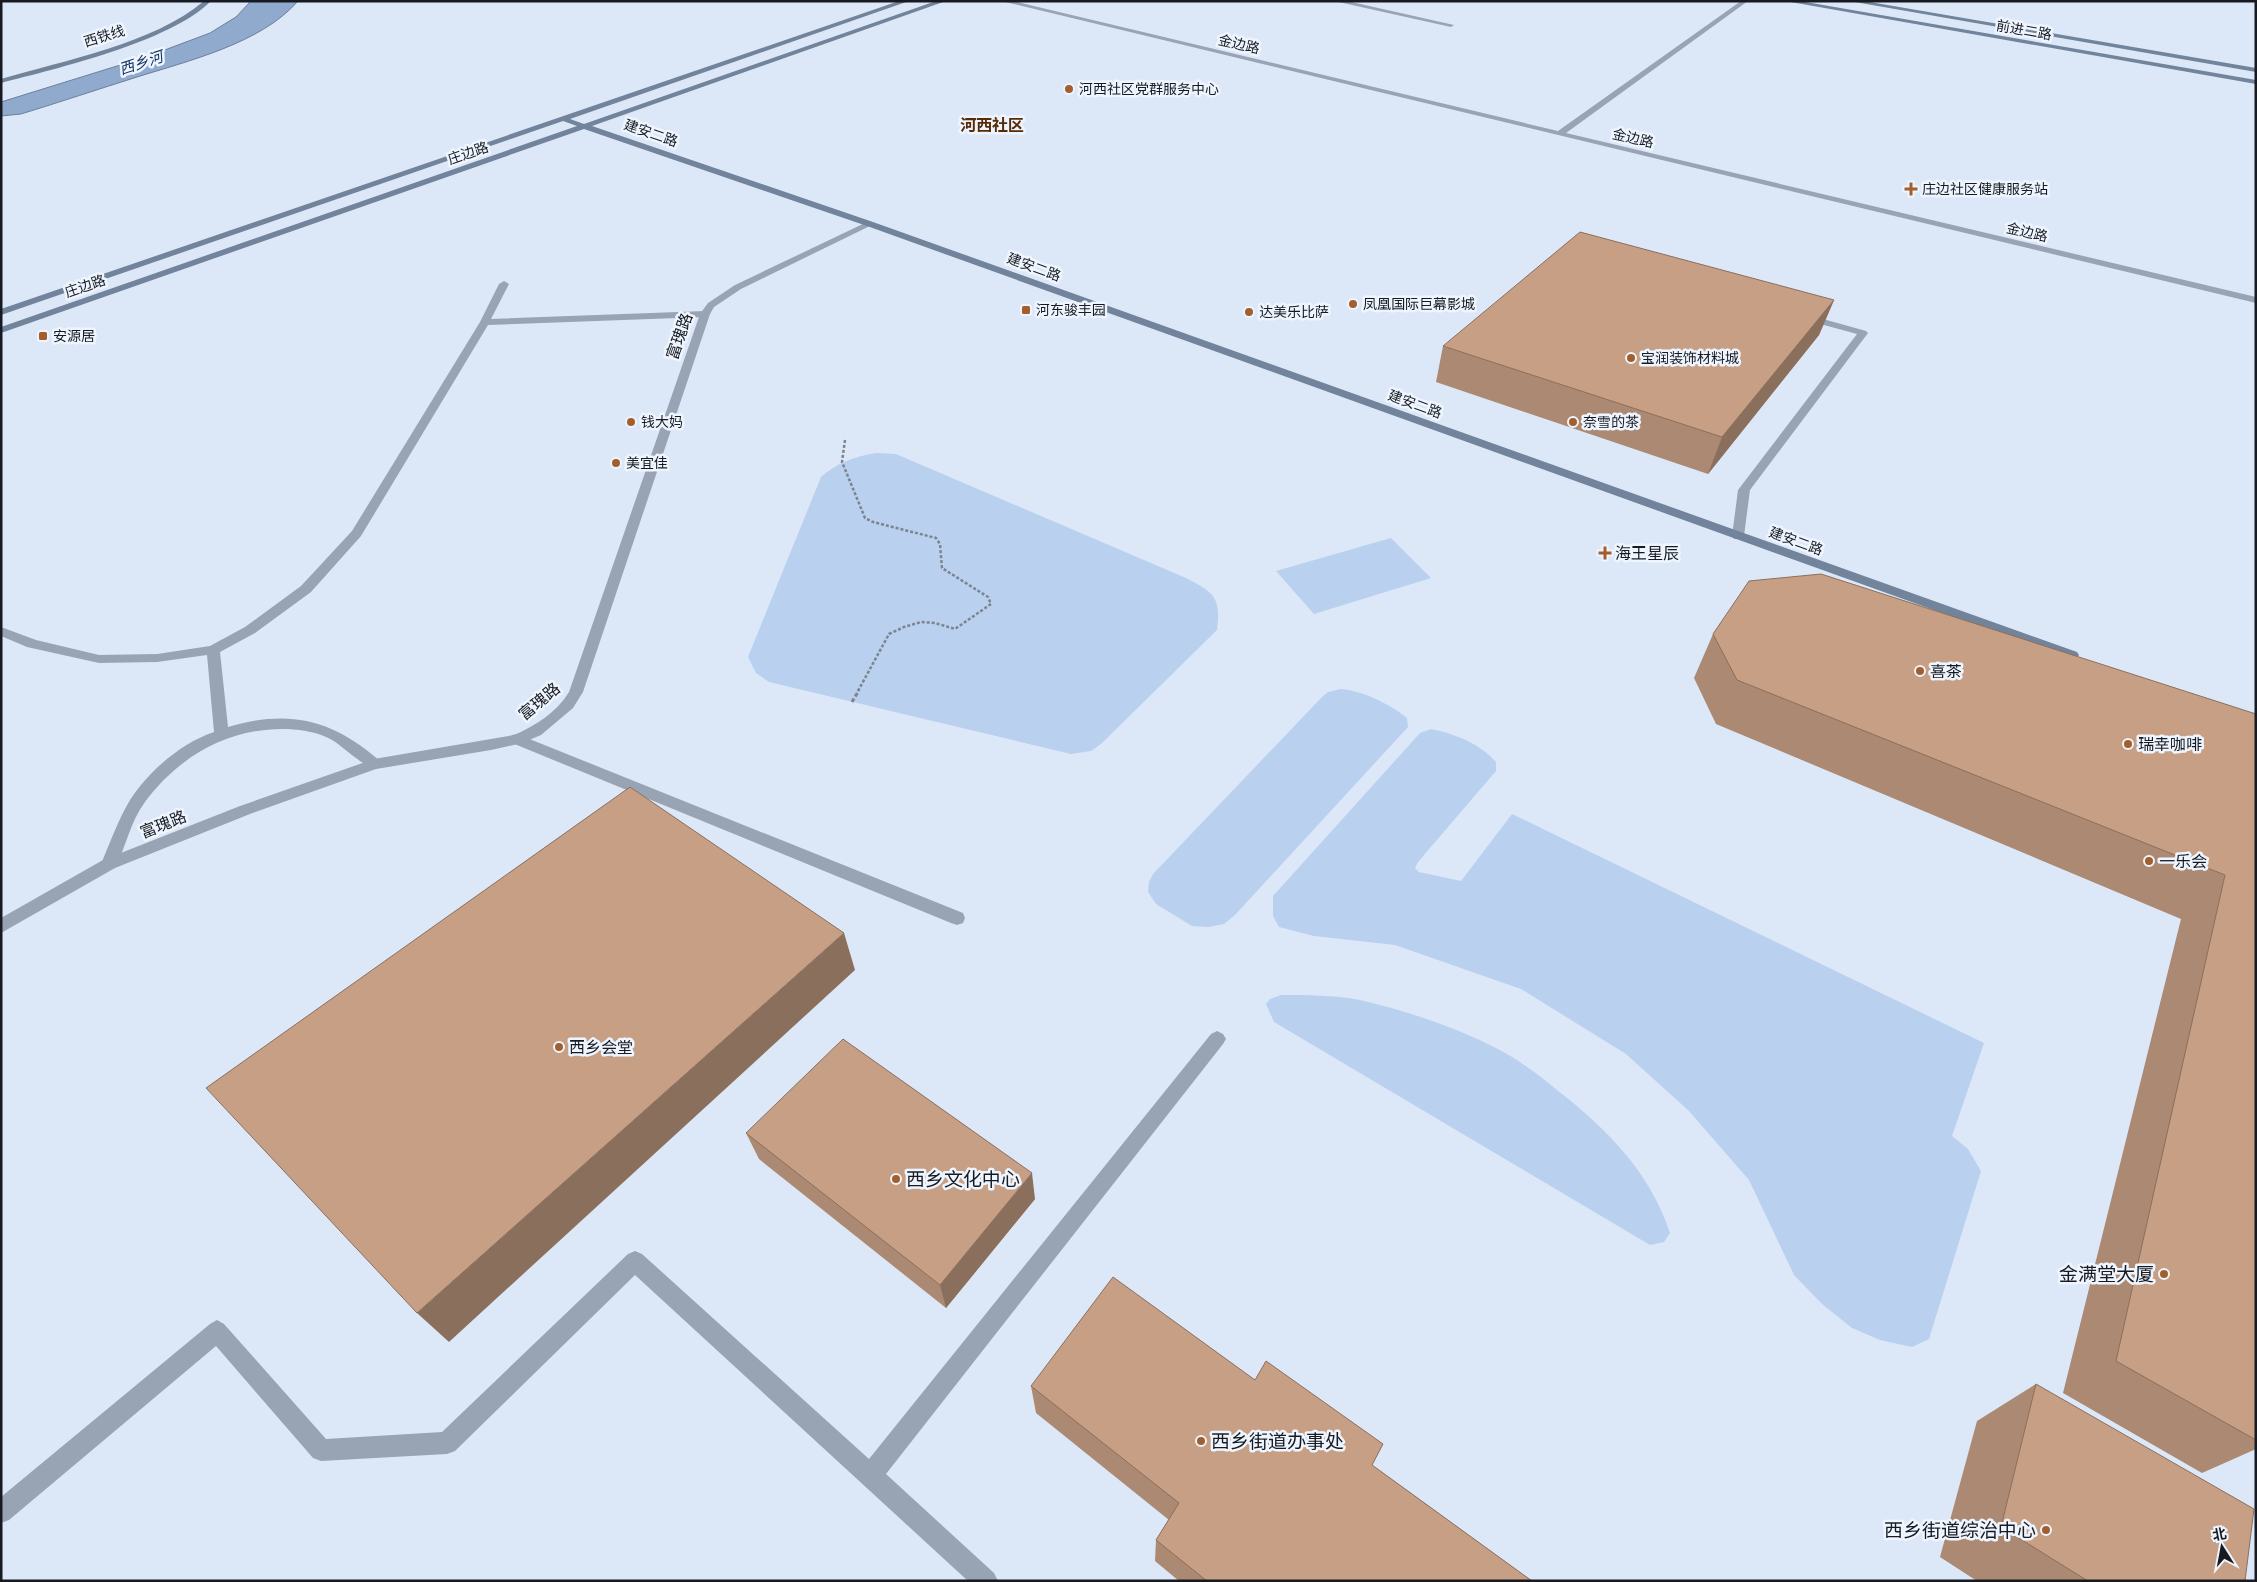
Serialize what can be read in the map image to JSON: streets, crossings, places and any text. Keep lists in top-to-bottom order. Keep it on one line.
{"streets":{"main road":["前进二路","西铁线","建安二路","庄边路"],"street":["金边路","富瑰路"]},"crossings":[["建安二路","庄边路"],["建安二路","富瑰路"]],"districts":["河西社区"],"water":["西乡河"],"places":{"other":["河西社区党群服务中心","凤凰国际巨幕影城","达美乐比萨","宝润装饰材料城","钱大妈","奈雪的茶","美宜佳","喜茶","瑞幸咖啡","一乐会","西乡会堂","西乡文化中心","金满堂大厦","西乡街道办事处","西乡街道综治中心"],"health":["庄边社区健康服务站","海王星辰"],"transit":["河东骏丰园","安源居"]},"north":"top"}
